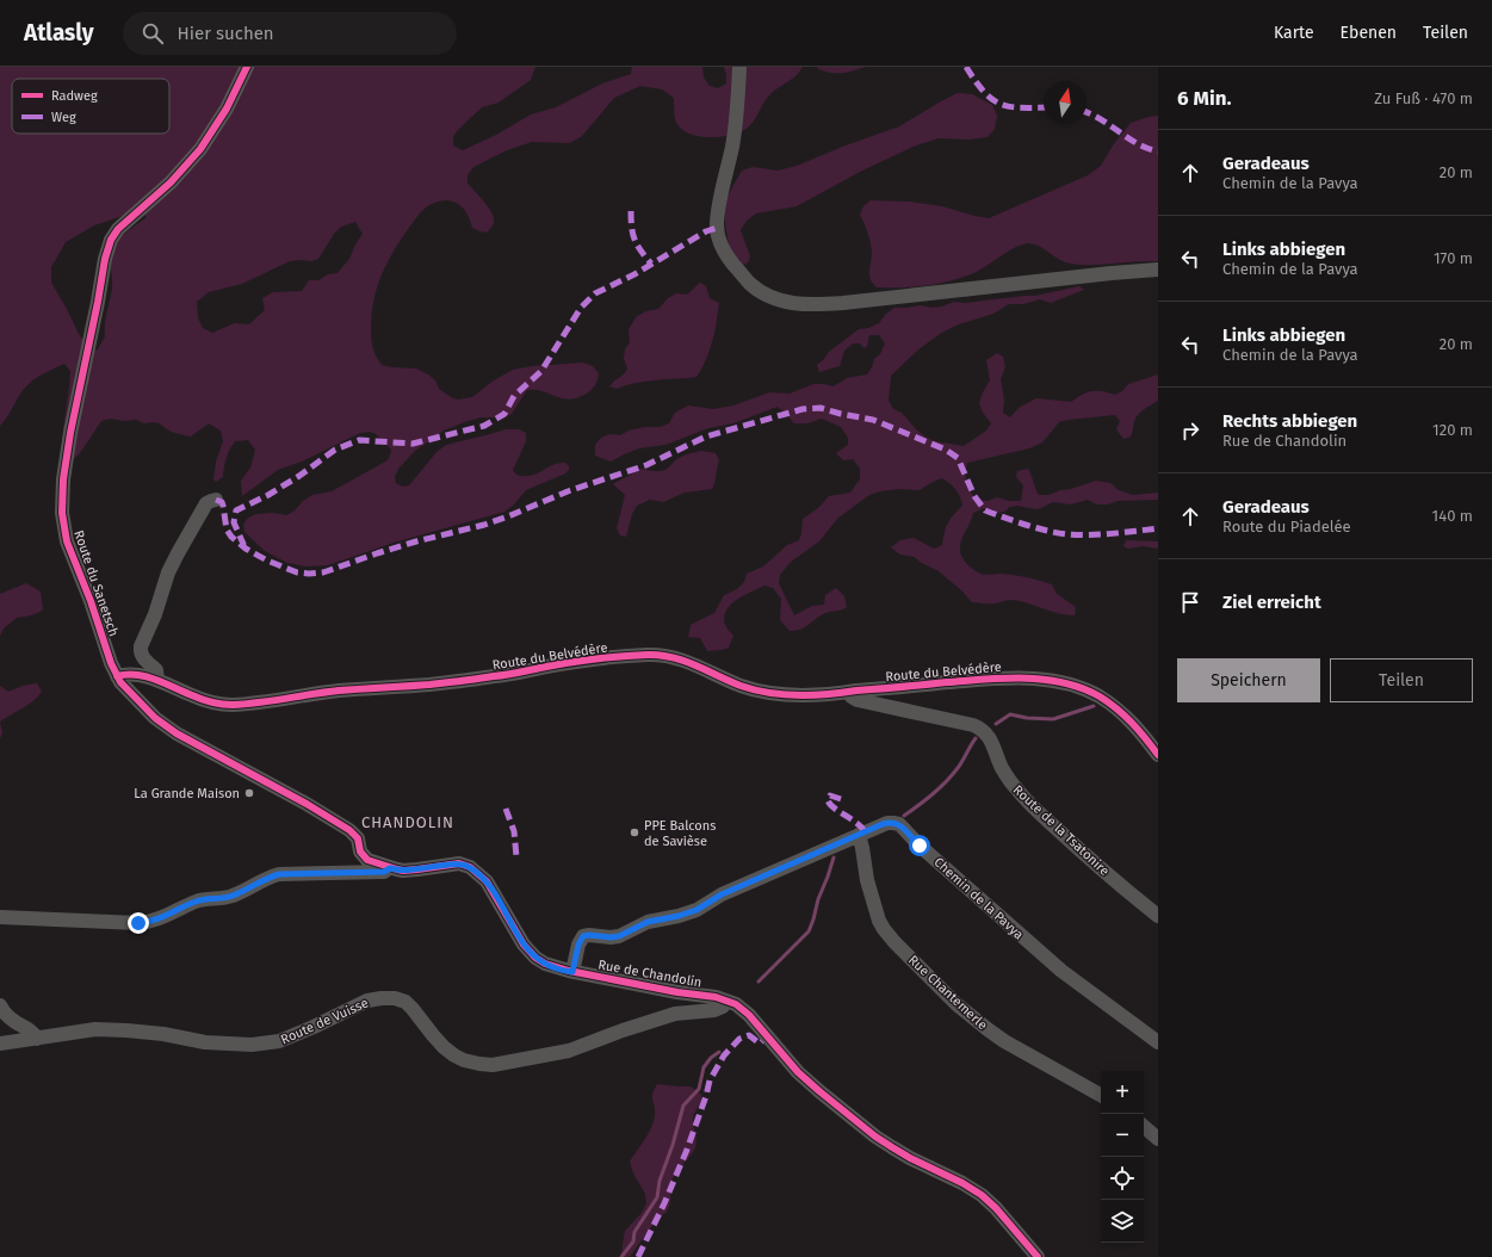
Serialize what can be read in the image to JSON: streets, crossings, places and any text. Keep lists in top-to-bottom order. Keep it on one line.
{"streets":{"street":["Route du Sanetsch","Route du Belvédère","Route de la Tsatonire","Chemin de la Pavya","Rue de Chandolin","Rue Chantemerle","Route de Vuisse"]},"crossings":[["Route du Sanetsch","Route du Belvédère"],["Route du Sanetsch","Rue de Chandolin"],["Route du Belvédère","Route de la Tsatonire"],["Chemin de la Pavya","Rue de Chandolin"],["Chemin de la Pavya","Rue Chantemerle"],["Rue de Chandolin","Route de Vuisse"]],"districts":["CHANDOLIN"],"places":["La Grande Maison","PPE Balcons de Savièse"],"legend":["Radweg","Weg"],"north":"top","page":{"header":"Atlasly","search":"Hier suchen","nav":["Karte","Ebenen","Teilen"],"heading":["6 Min.","Zu Fuß · 470 m"],"list":[["Geradeaus","Chemin de la Pavya","20 m"],["Links abbiegen","Chemin de la Pavya","170 m"],["Links abbiegen","Chemin de la Pavya","20 m"],["Rechts abbiegen","Rue de Chandolin","120 m"],["Geradeaus","Route du Piadelée","140 m"],"Ziel erreicht"],"buttons":["Speichern","Teilen"],"map_buttons":["+","−"]}}
